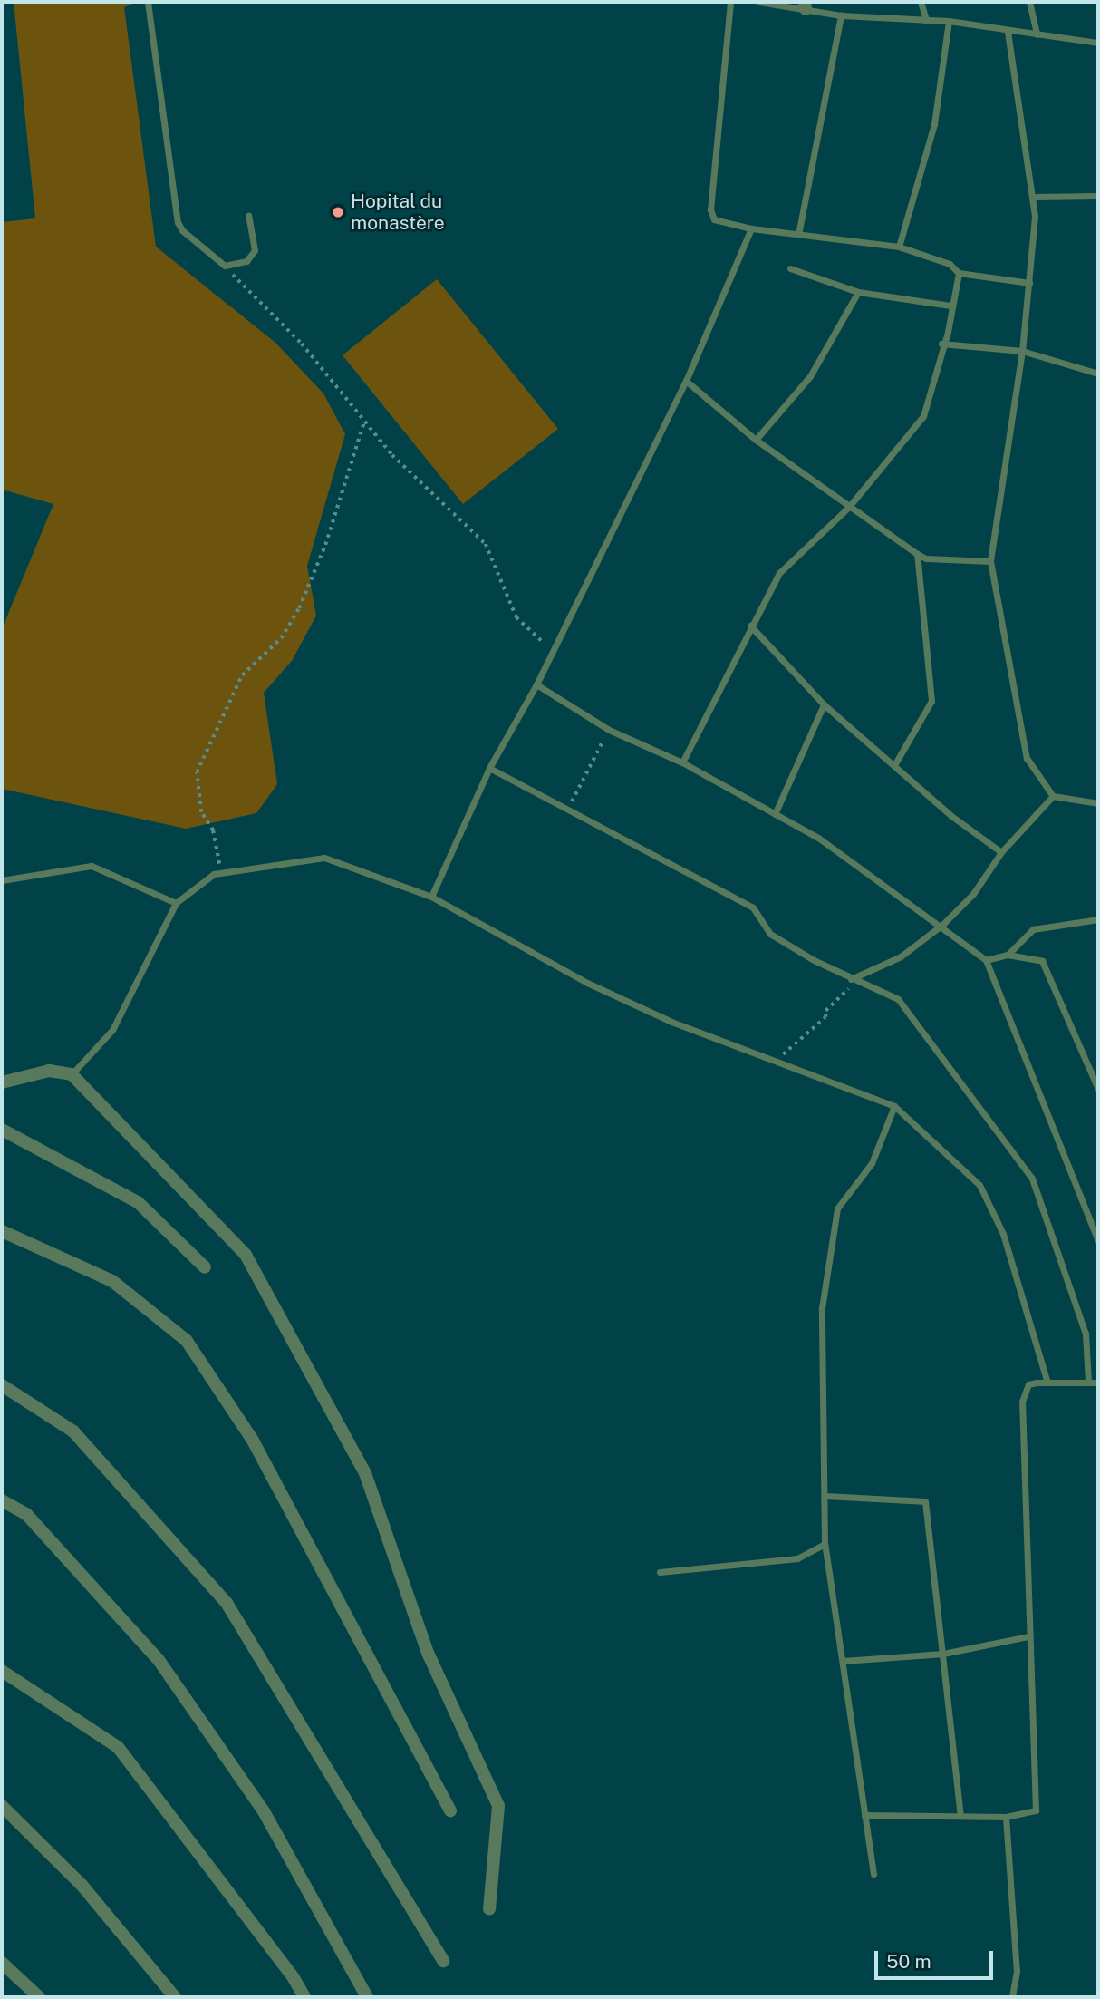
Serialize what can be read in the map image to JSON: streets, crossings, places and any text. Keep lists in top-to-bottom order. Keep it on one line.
{"places":["Hopital du monastère"],"scale_bar":"50 m"}
